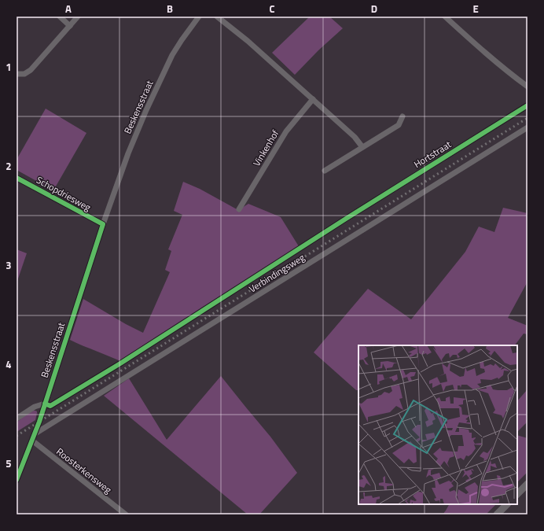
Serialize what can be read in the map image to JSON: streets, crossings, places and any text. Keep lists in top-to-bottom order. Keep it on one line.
{"streets":{"street":["Beskensstraat","Vinkenhof","Hortstraat","Schopdriesweg","Verbindingsweg","Roosterkensweg"]},"crossings":[["Beskensstraat","Schopdriesweg"],["Beskensstraat","Verbindingsweg"],["Beskensstraat","Roosterkensweg"]],"grid":{"columns":["A","B","C","D","E"],"rows":["1","2","3","4","5"]}}
